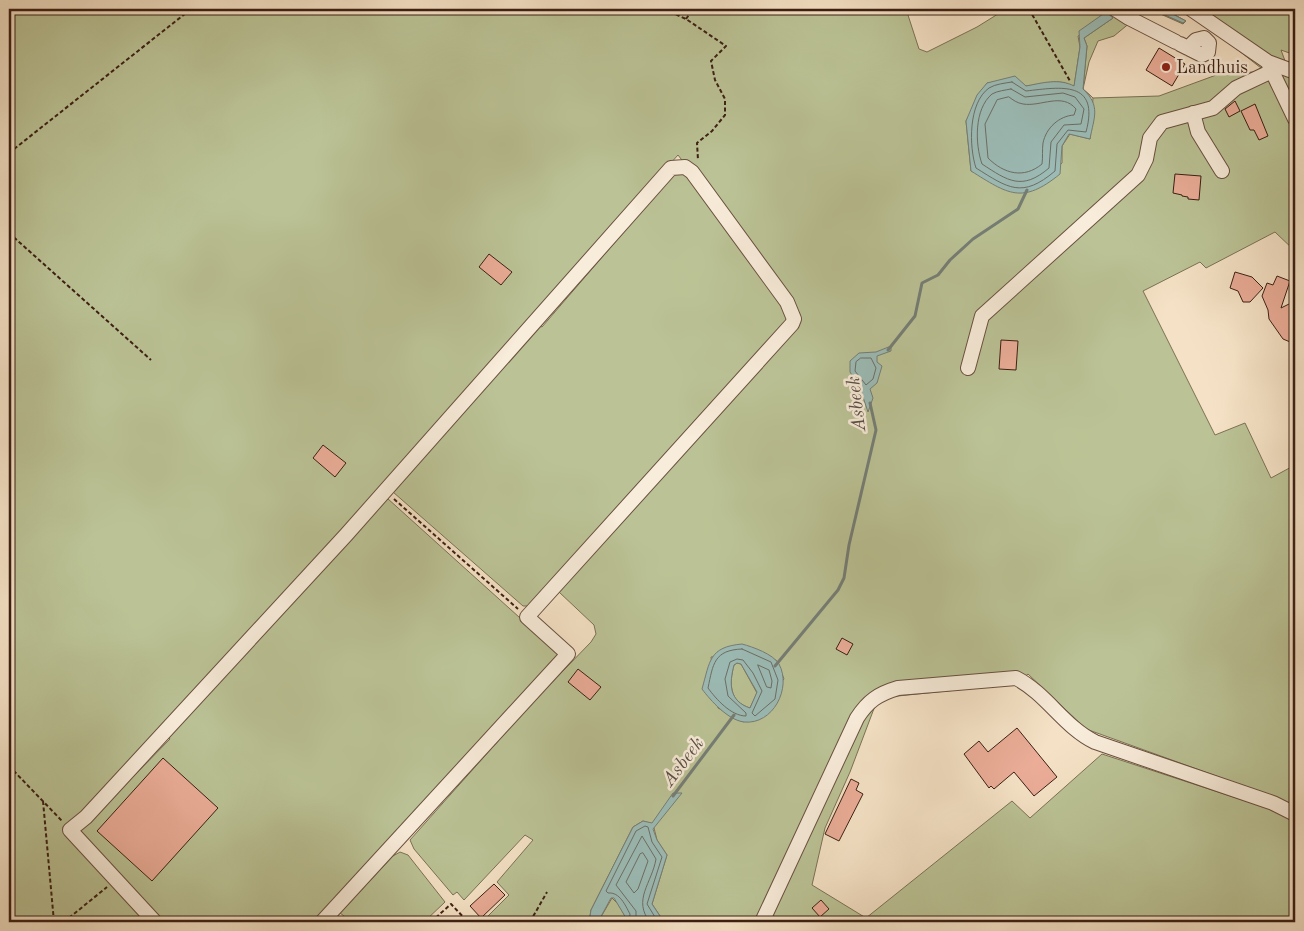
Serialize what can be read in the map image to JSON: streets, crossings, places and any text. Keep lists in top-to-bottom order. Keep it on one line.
{"water":["Asbeek"],"places":["Landhuis"]}
